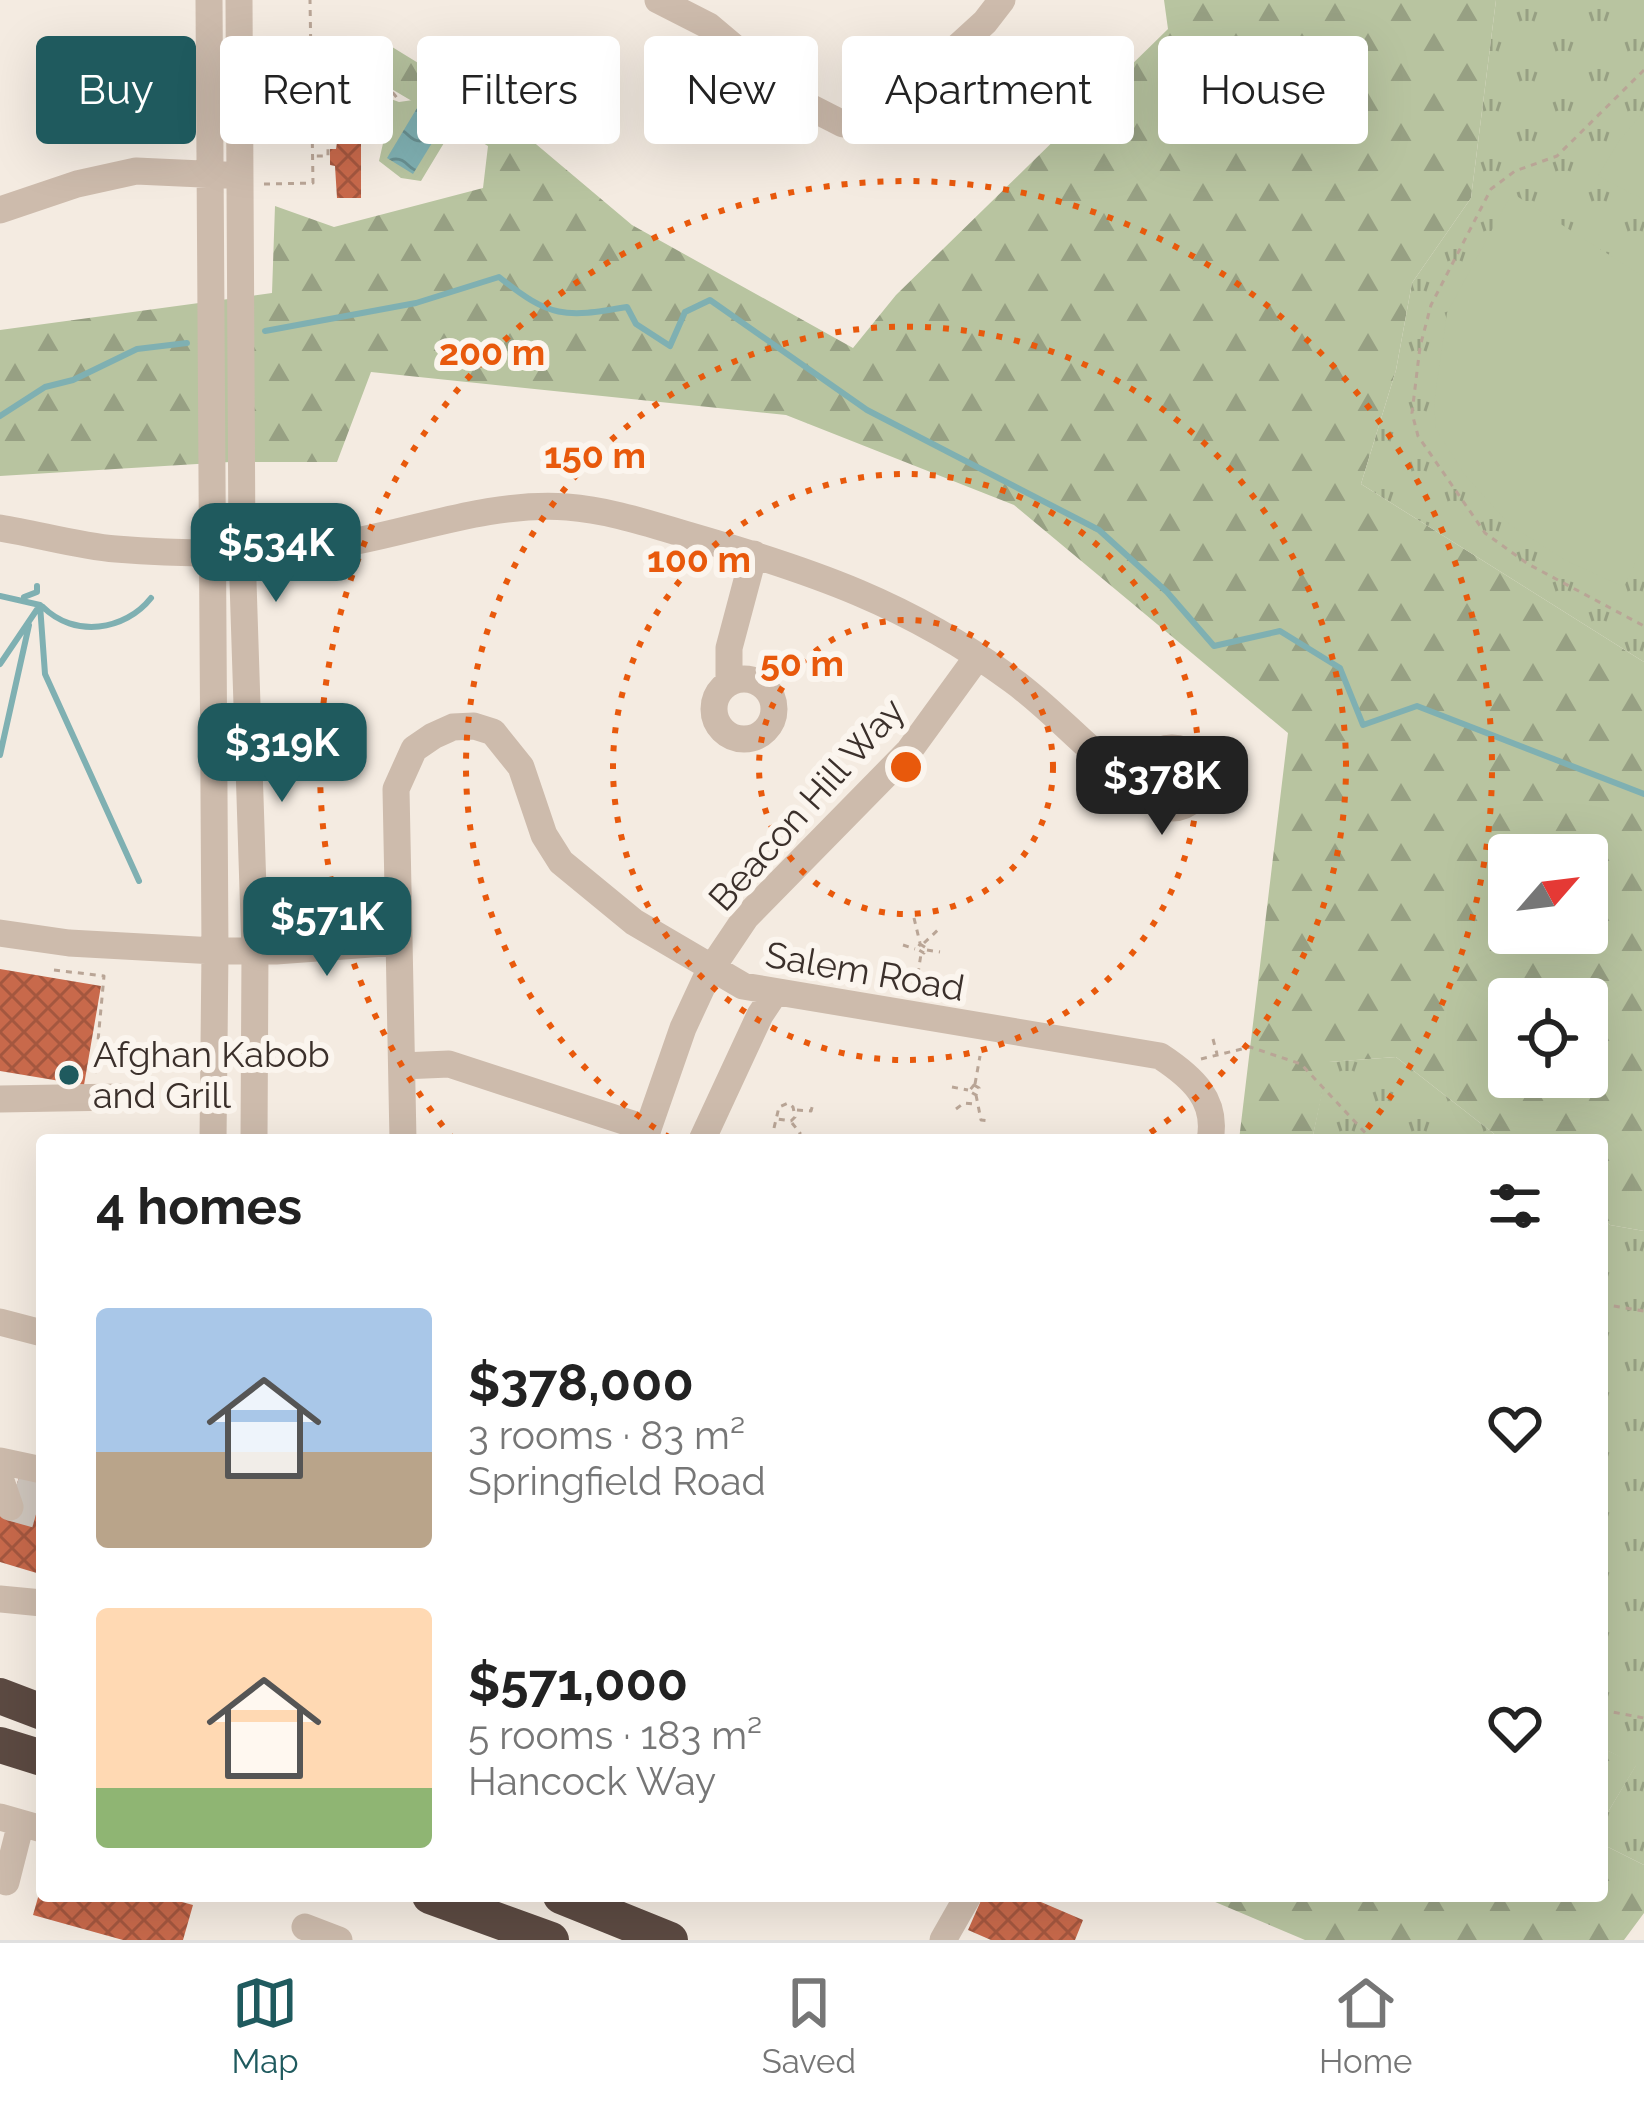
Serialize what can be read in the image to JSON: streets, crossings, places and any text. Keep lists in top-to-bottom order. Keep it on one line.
{"streets":{"street":["Beacon Hill Way","Salem Road"]},"crossings":[["Beacon Hill Way","Salem Road"]],"places":["Afghan Kabob and Grill"],"north":"top right","page":{"chip":["Buy","Rent","Filters","New","Apartment","House"],"price":["$534K","$319K","$378K","$571K"],"heading":"4 homes","list":[{"name":"$378,000","note":"3 rooms · 83 m² · Springfield Road"},{"name":"$571,000","note":"5 rooms · 183 m² · Hancock Way"}],"tabs":["Map","Saved","Home"]},"rings":["200 m","150 m","100 m","50 m"]}
